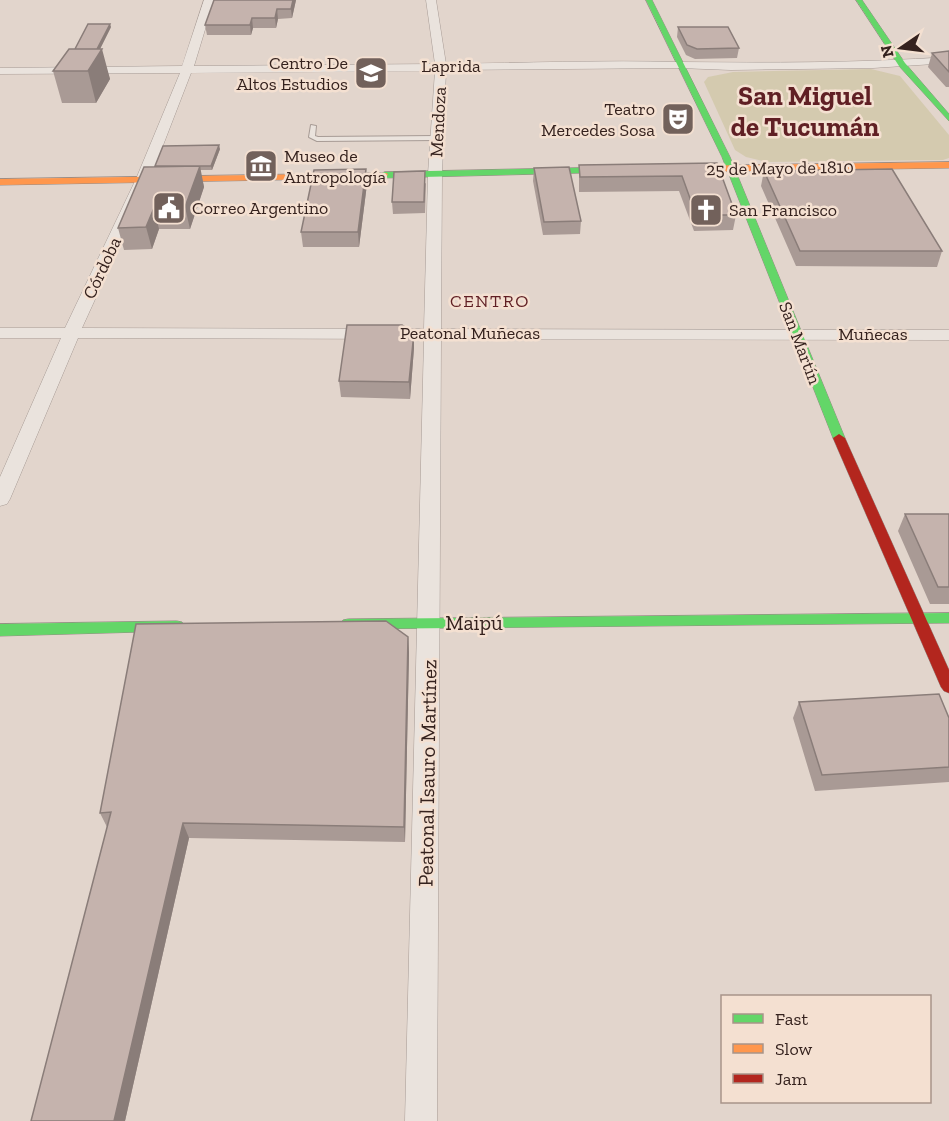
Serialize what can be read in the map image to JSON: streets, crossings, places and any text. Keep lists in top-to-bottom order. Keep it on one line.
{"streets":{"street":["Laprida","Mendoza","25 de Mayo de 1810","Córdoba","Peatonal Muñecas","Muñecas","San Martín","Maipú","Peatonal Isauro Martínez"]},"crossings":[["Laprida","Mendoza"],["Laprida","Córdoba"],["Laprida","San Martín"],["Mendoza","Peatonal Isauro Martínez"],["25 de Mayo de 1810","San Martín"],["Córdoba","Peatonal Muñecas"],["Peatonal Muñecas","Muñecas"],["Peatonal Muñecas","San Martín"],["Peatonal Muñecas","Peatonal Isauro Martínez"],["Muñecas","San Martín"],["San Martín","Maipú"],["Maipú","Peatonal Isauro Martínez"]],"districts":["San Miguel de Tucumán","CENTRO"],"places":{"school or university":["Centro De Altos Estudios"],"theatre":["Teatro Mercedes Sosa"],"museum":["Museo de Antropología"],"public building":["Correo Argentino"],"church":["San Francisco"]},"legend":["Fast","Slow","Jam"],"north":"left"}
